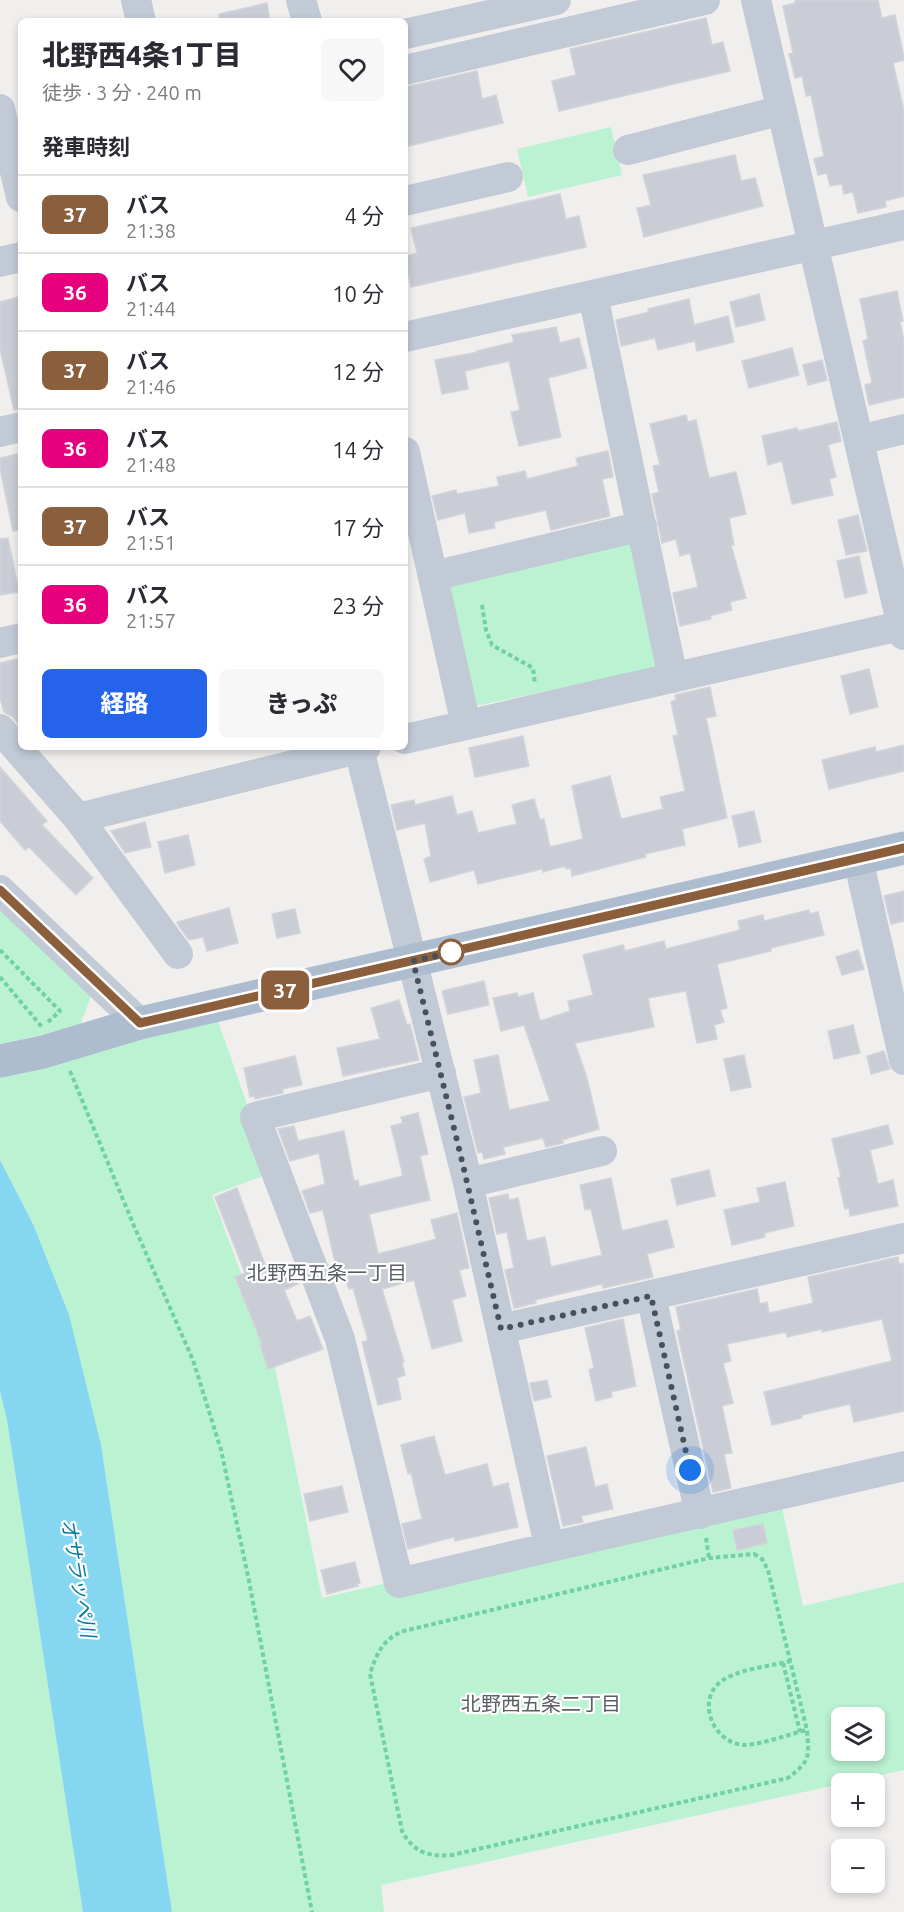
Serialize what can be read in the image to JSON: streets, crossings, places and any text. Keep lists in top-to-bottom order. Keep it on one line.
{"districts":["北野西五条一丁目","北野西五条二丁目"],"water":["オサラッペ川"],"lines":["bus line 37"],"page":{"on_map":"37","heading":[["北野西4条1丁目","徒歩 · 3 分 · 240 m"],"発車時刻"],"list":[{"mark":"37","name":"バス","note":"21:38","value":"4 分"},{"mark":"36","name":"バス","note":"21:44","value":"10 分"},{"mark":"37","name":"バス","note":"21:46","value":"12 分"},{"mark":"36","name":"バス","note":"21:48","value":"14 分"},{"mark":"37","name":"バス","note":"21:51","value":"17 分"},{"mark":"36","name":"バス","note":"21:57","value":"23 分"}],"buttons":["経路","きっぷ"],"map_buttons":["+","−"]}}
